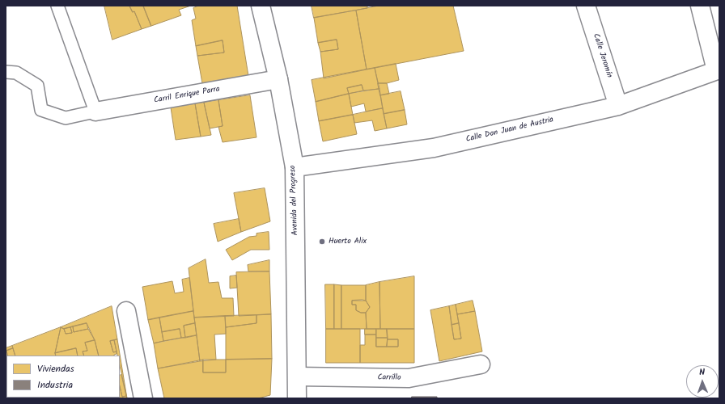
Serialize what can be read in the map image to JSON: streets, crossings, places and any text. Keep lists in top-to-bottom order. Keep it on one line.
{"streets":{"street":["Calle Jeromín","Carril Enrique Parra","Calle Don Juan de Austria","Avenida del Progreso","Carrillo"]},"crossings":[["Calle Jeromín","Calle Don Juan de Austria"],["Carril Enrique Parra","Avenida del Progreso"],["Calle Don Juan de Austria","Avenida del Progreso"],["Avenida del Progreso","Carrillo"]],"places":["Huerto Alix"],"legend":["Viviendas","Industria"],"north":"top"}
